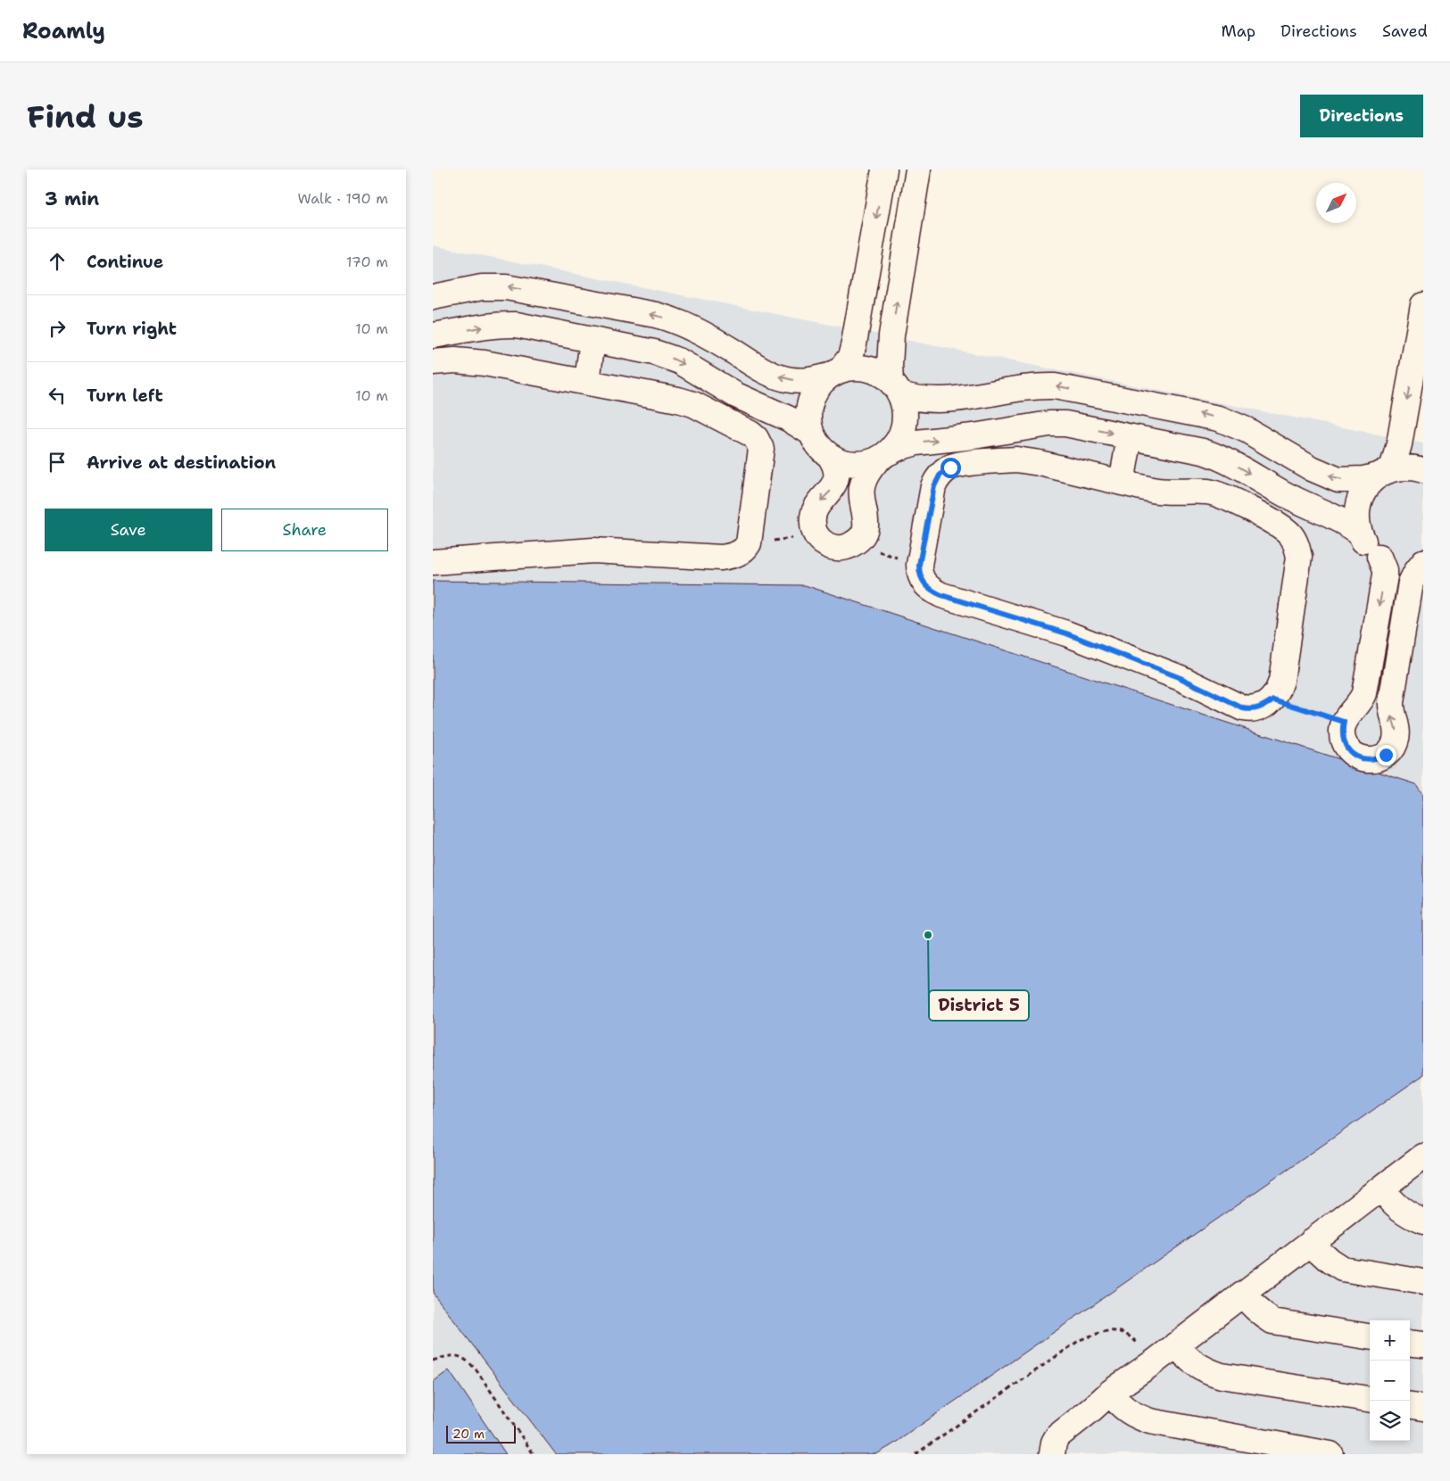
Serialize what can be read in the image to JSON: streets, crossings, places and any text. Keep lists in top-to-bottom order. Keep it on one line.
{"places":["District 5"],"scale_bar":"20 m","north":"top right","page":{"header":"Roamly","nav":["Map","Directions","Saved"],"buttons":["Directions",["Save","Share"]],"title":"Find us","heading":["3 min","Walk · 190 m"],"list":[["Continue","170 m"],["Turn right","10 m"],["Turn left","10 m"],"Arrive at destination"],"map_buttons":["+","−"],"scale":"20 m"}}
